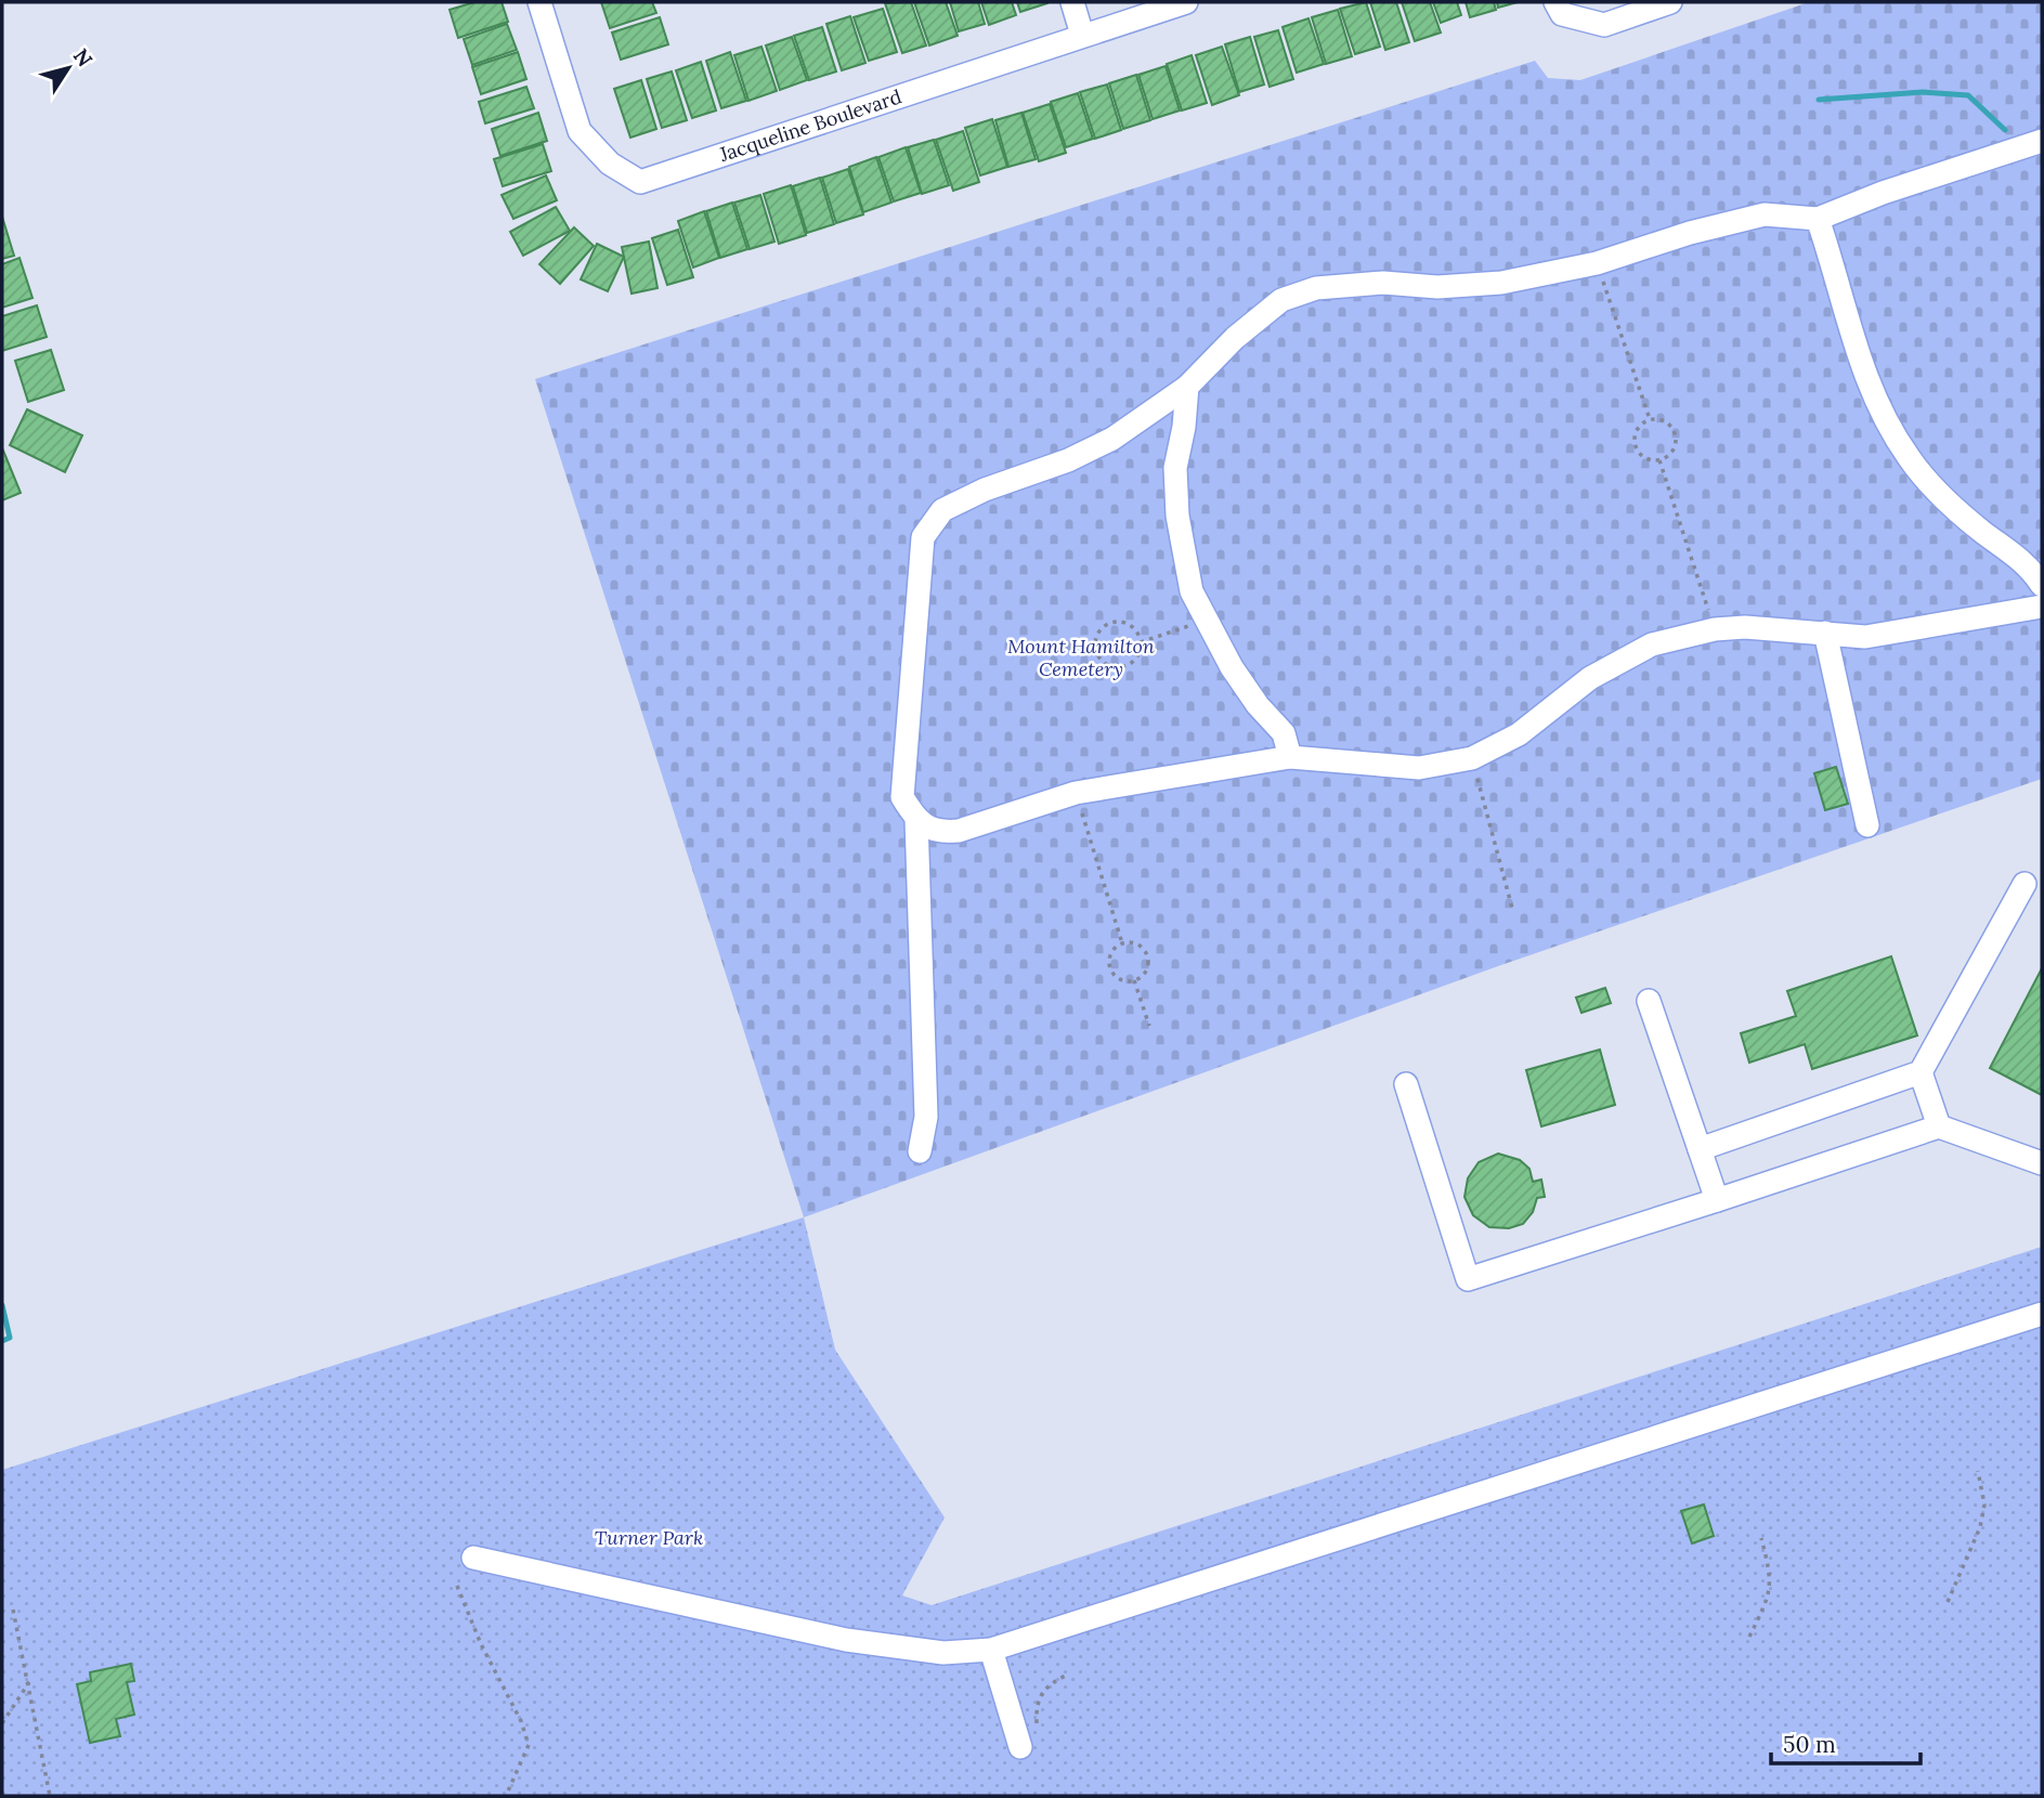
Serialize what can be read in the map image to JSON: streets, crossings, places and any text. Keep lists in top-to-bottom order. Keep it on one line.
{"streets":{"street":["Jacqueline Boulevard"]},"parks":["Mount Hamilton Cemetery","Turner Park"],"scale_bar":"50 m","north":"top right"}
